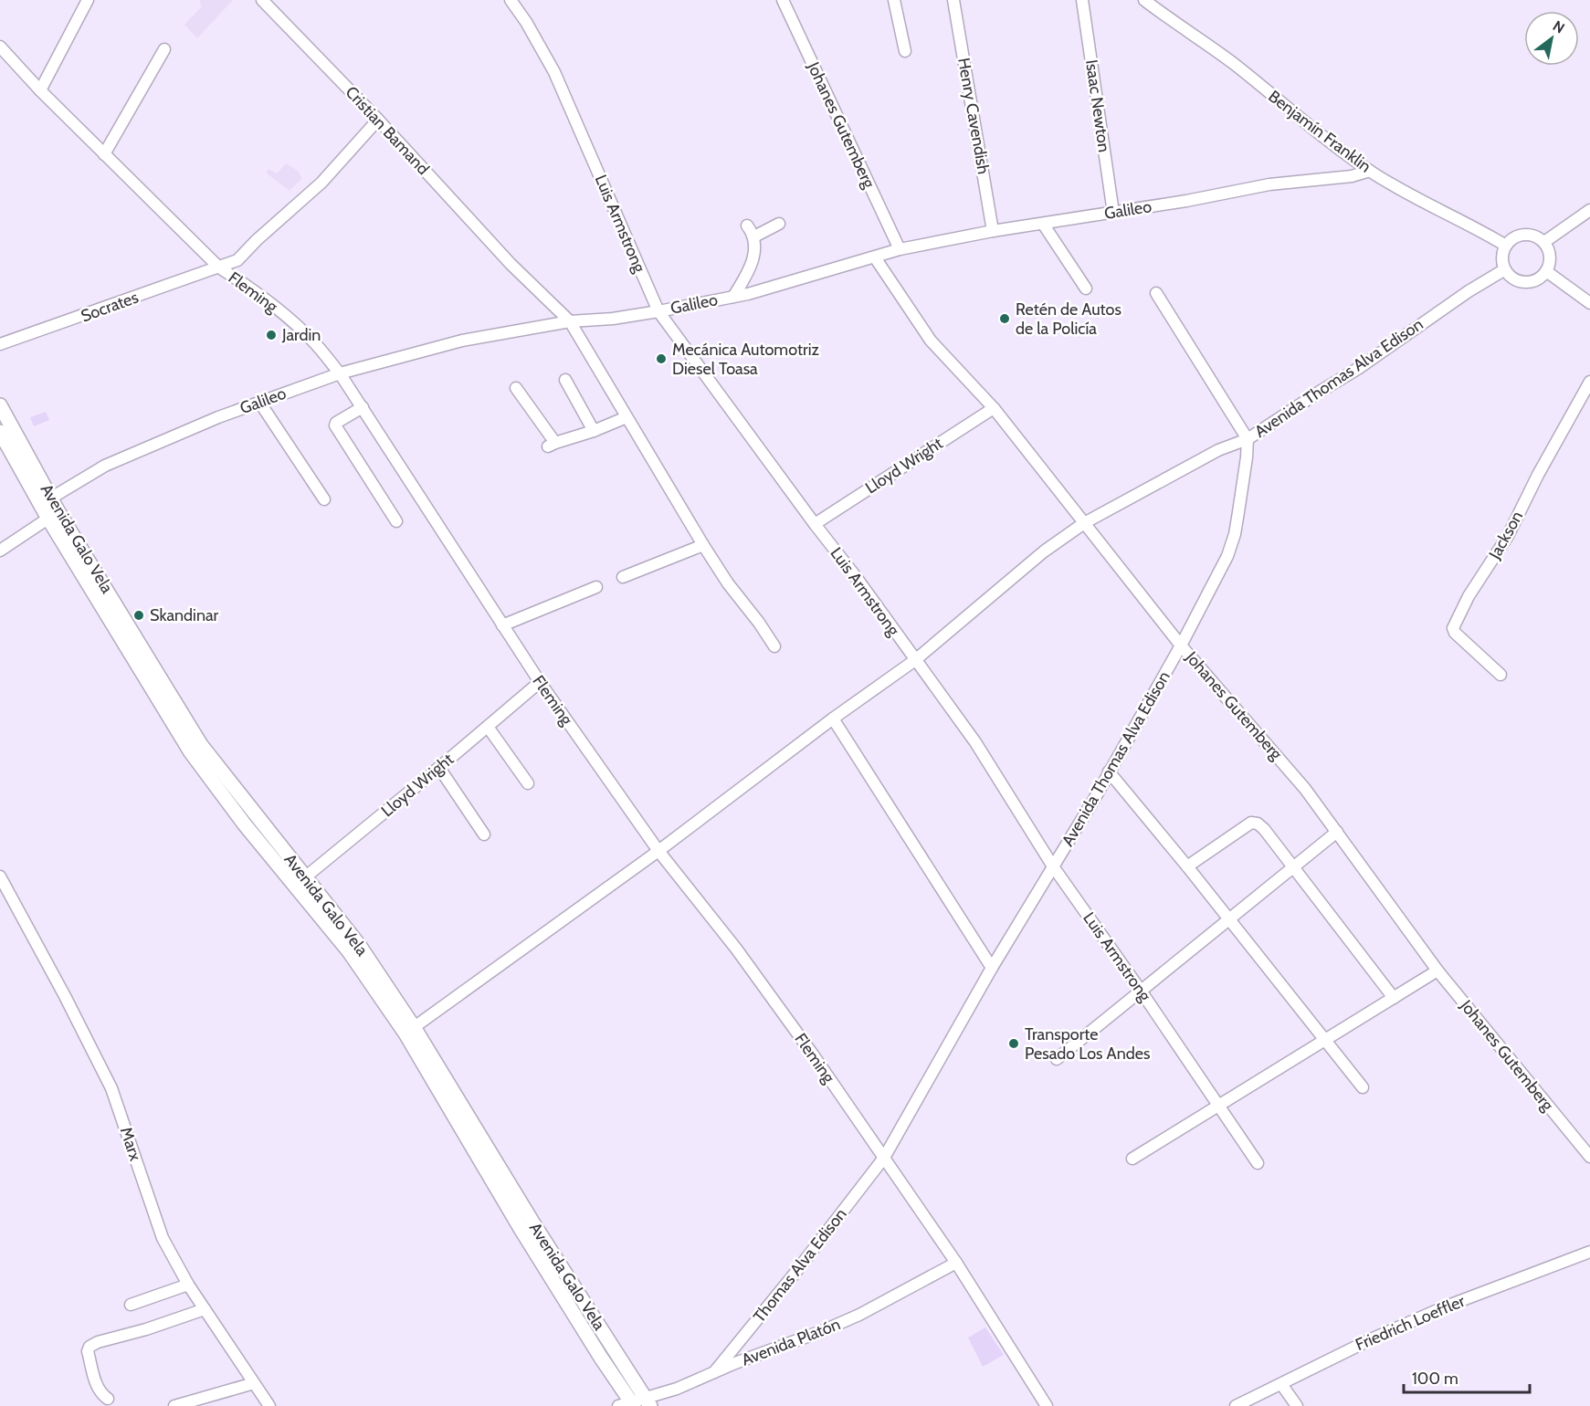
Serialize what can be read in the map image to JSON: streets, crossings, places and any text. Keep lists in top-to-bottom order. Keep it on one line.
{"streets":{"main road":["Avenida Galo Vela"],"street":["Isaac Newton","Henry Cavendish","Johanes Gutemberg","Cristian Bamand","Benjamín Franklin","Galileo","Luis Armstrong","Fleming","Socrates","Avenida Thomas Alva Edison","Lloyd Wright","Jackson","Marx","Thomas Alva Edison","Friedrich Loeffler","Avenida Platón"]},"crossings":[["Isaac Newton","Galileo"],["Henry Cavendish","Galileo"],["Johanes Gutemberg","Galileo"],["Johanes Gutemberg","Avenida Thomas Alva Edison"],["Johanes Gutemberg","Lloyd Wright"],["Cristian Bamand","Galileo"],["Cristian Bamand","Socrates"],["Benjamín Franklin","Galileo"],["Benjamín Franklin","Avenida Thomas Alva Edison"],["Galileo","Luis Armstrong"],["Galileo","Fleming"],["Galileo","Avenida Galo Vela"],["Luis Armstrong","Avenida Thomas Alva Edison"],["Luis Armstrong","Lloyd Wright"],["Fleming","Socrates"],["Fleming","Avenida Thomas Alva Edison"],["Fleming","Lloyd Wright"],["Fleming","Thomas Alva Edison"],["Fleming","Avenida Platón"],["Avenida Thomas Alva Edison","Thomas Alva Edison"],["Lloyd Wright","Avenida Galo Vela"],["Avenida Galo Vela","Avenida Platón"],["Thomas Alva Edison","Avenida Platón"]],"places":["Retén de Autos de la Policía","Jardin","Mecánica Automotriz Diesel Toasa","Skandinar","Transporte Pesado Los Andes"],"scale_bar":"100 m","north":"top right"}
